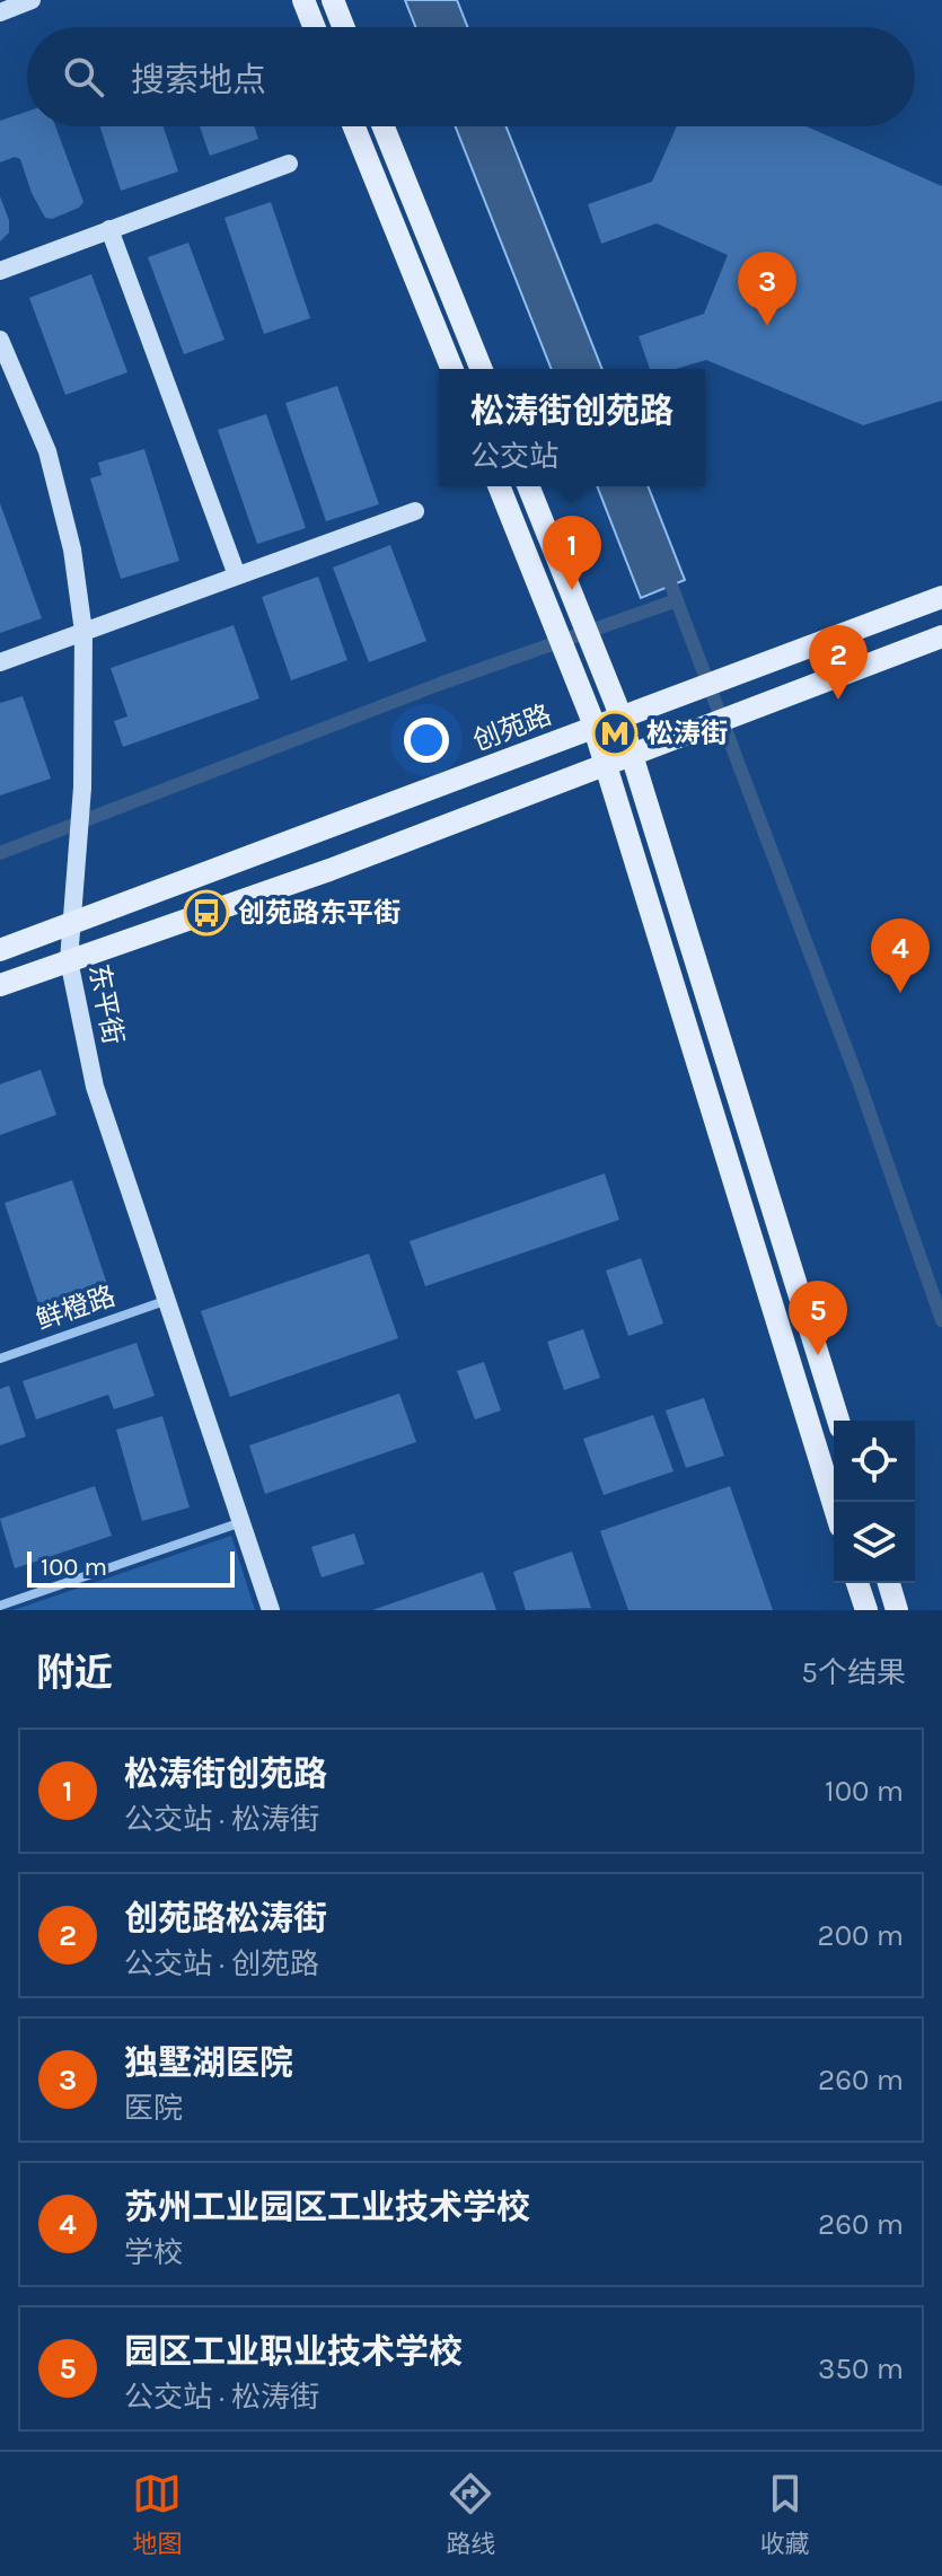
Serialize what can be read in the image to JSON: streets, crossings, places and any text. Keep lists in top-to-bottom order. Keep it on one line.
{"streets":{"main road":["创苑路"],"street":["东平街","鲜橙路"]},"crossings":[["创苑路","东平街"],["东平街","鲜橙路"]],"places":{"metro station":["松涛街"],"bus stop":["创苑路东平街"]},"scale_bar":"100 m","page":{"search":"搜索地点","pins":["3","1","2","4","5"],"popup":["松涛街创苑路","公交站"],"scale":"100 m","heading":["附近","5个结果"],"list":[{"mark":"1","name":"松涛街创苑路","note":"公交站 · 松涛街","value":"100 m"},{"mark":"2","name":"创苑路松涛街","note":"公交站 · 创苑路","value":"200 m"},{"mark":"3","name":"独墅湖医院","note":"医院","value":"260 m"},{"mark":"4","name":"苏州工业园区工业技术学校","note":"学校","value":"260 m"},{"mark":"5","name":"园区工业职业技术学校","note":"公交站 · 松涛街","value":"350 m"}],"nav":["地图","路线","收藏"]}}
